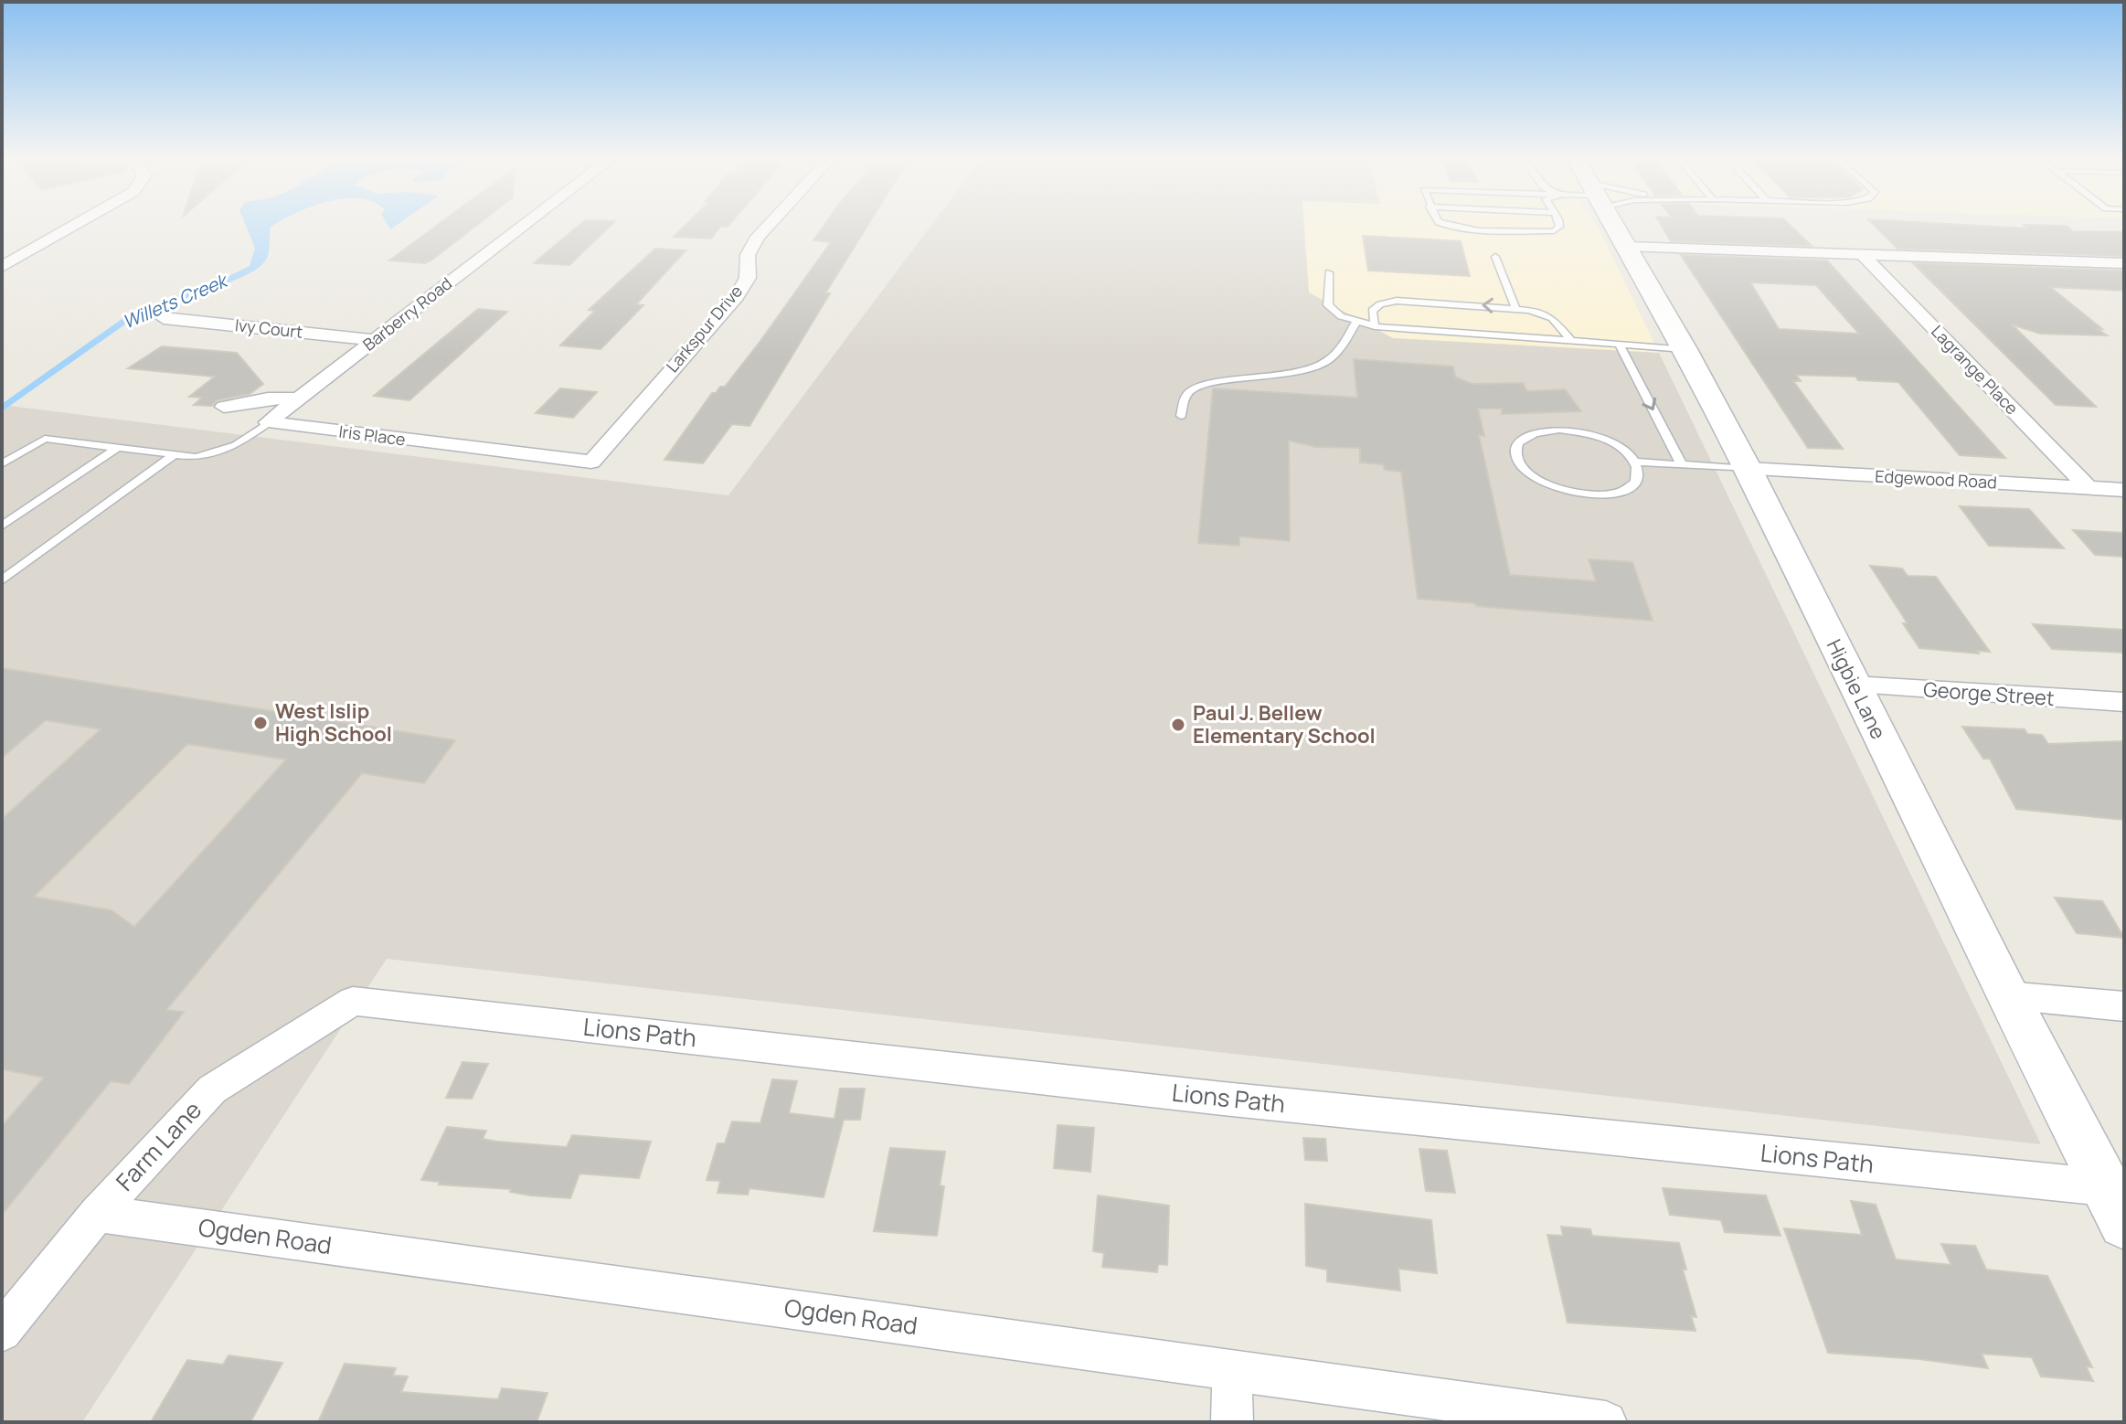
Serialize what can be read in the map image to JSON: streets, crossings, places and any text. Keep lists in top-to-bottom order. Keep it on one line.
{"streets":{"main road":["Higbie Lane"],"street":["Barberry Road","Ivy Court","Larkspur Drive","Lagrange Place","Iris Place","Edgewood Road","George Street","Lions Path","Farm Lane","Ogden Road"]},"crossings":[["Barberry Road","Ivy Court"],["Larkspur Drive","Iris Place"],["Lagrange Place","Edgewood Road"],["Edgewood Road","Higbie Lane"],["Higbie Lane","George Street"],["Higbie Lane","Lions Path"],["Lions Path","Farm Lane"],["Farm Lane","Ogden Road"]],"water":["Willets Creek"],"places":["West Islip High School","Paul J. Bellew Elementary School"]}
